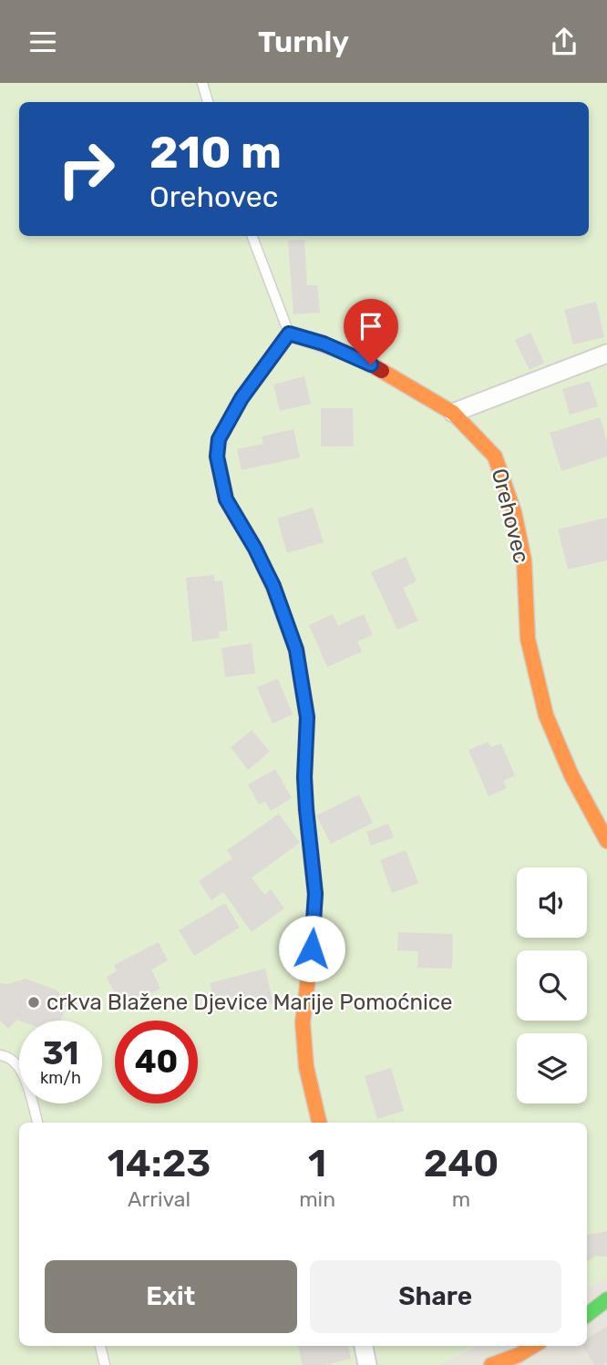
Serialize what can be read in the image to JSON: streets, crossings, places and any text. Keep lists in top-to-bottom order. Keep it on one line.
{"streets":{"street":["Orehovec"]},"places":["crkva Blažene Djevice Marije Pomoćnice"],"page":{"header":"Turnly","turn":["210 m","Orehovec"],"speed":"31 km/h","limit":"40","eta":["14:23","Arrival","1","min","240","m"],"buttons":["Exit","Share"]}}
